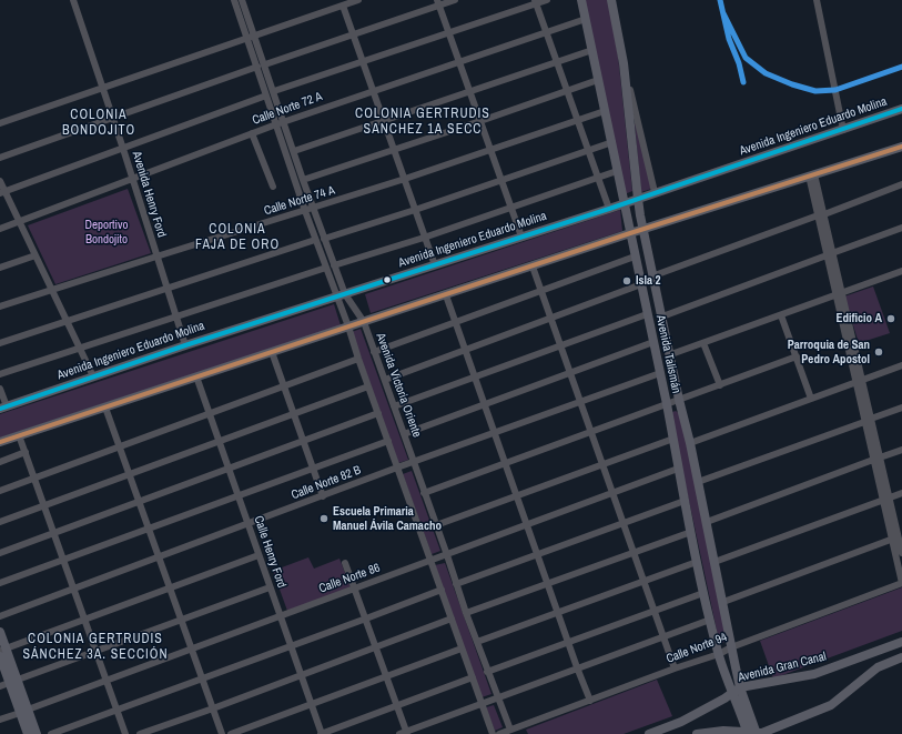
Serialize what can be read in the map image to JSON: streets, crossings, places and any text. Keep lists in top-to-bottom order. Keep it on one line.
{"streets":{"main road":["Avenida Ingeniero Eduardo Molina","Avenida Talismán","Avenida Gran Canal"],"street":["Calle Norte 72 A","Avenida Henry Ford","Calle Norte 74 A","Avenida Victoria Oriente","Calle Norte 82 B","Calle Henry Ford","Calle Norte 86","Calle Norte 94"]},"crossings":[["Calle Norte 72 A","Avenida Henry Ford"],["Calle Norte 72 A","Avenida Talismán"],["Calle Norte 72 A","Avenida Victoria Oriente"],["Avenida Ingeniero Eduardo Molina","Avenida Henry Ford"],["Avenida Ingeniero Eduardo Molina","Avenida Talismán"],["Avenida Ingeniero Eduardo Molina","Avenida Victoria Oriente"],["Avenida Henry Ford","Calle Norte 74 A"],["Calle Norte 74 A","Avenida Talismán"],["Calle Norte 74 A","Avenida Victoria Oriente"],["Avenida Talismán","Calle Norte 82 B"],["Avenida Talismán","Calle Norte 86"],["Avenida Talismán","Calle Norte 94"],["Avenida Talismán","Avenida Gran Canal"],["Avenida Victoria Oriente","Calle Norte 82 B"],["Avenida Victoria Oriente","Calle Norte 86"],["Avenida Victoria Oriente","Calle Norte 94"],["Calle Norte 82 B","Calle Henry Ford"],["Calle Henry Ford","Calle Norte 86"]],"districts":["COLONIA GERTRUDIS SANCHEZ 1A SECC","COLONIA BONDOJITO","COLONIA FAJA DE ORO","COLONIA GERTRUDIS SÁNCHEZ 3A. SECCIÓN"],"parks":["Deportivo Bondojito"],"places":["Isla 2","Edificio A","Parroquia de San Pedro Apostol","Escuela Primaria Manuel Ávila Camacho"]}
